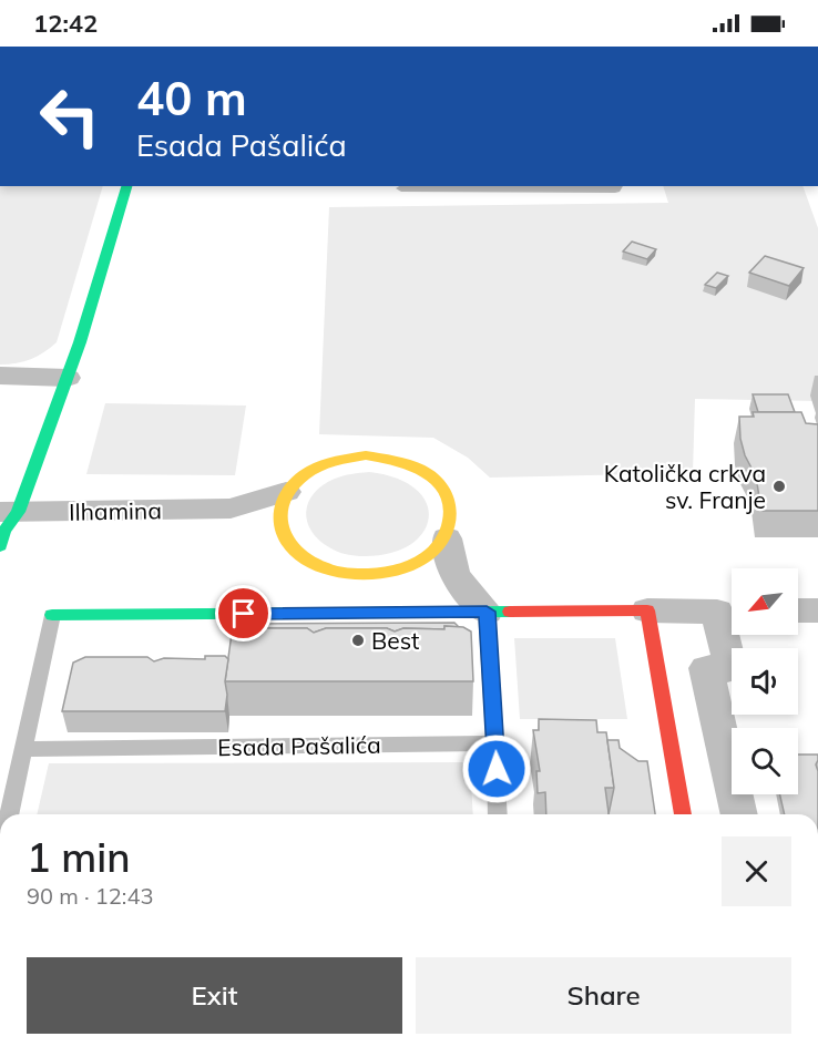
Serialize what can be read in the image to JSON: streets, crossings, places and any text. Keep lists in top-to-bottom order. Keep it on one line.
{"streets":{"street":["Ilhamina"],"lane":["Esada Pašalića"]},"places":["Katolička crkva sv. Franje","Best"],"north":"bottom left","page":{"status":"12:42","turn":["40 m","Esada Pašalića"],"heading":["1 min","90 m · 12:43"],"buttons":["Exit","Share"]}}
